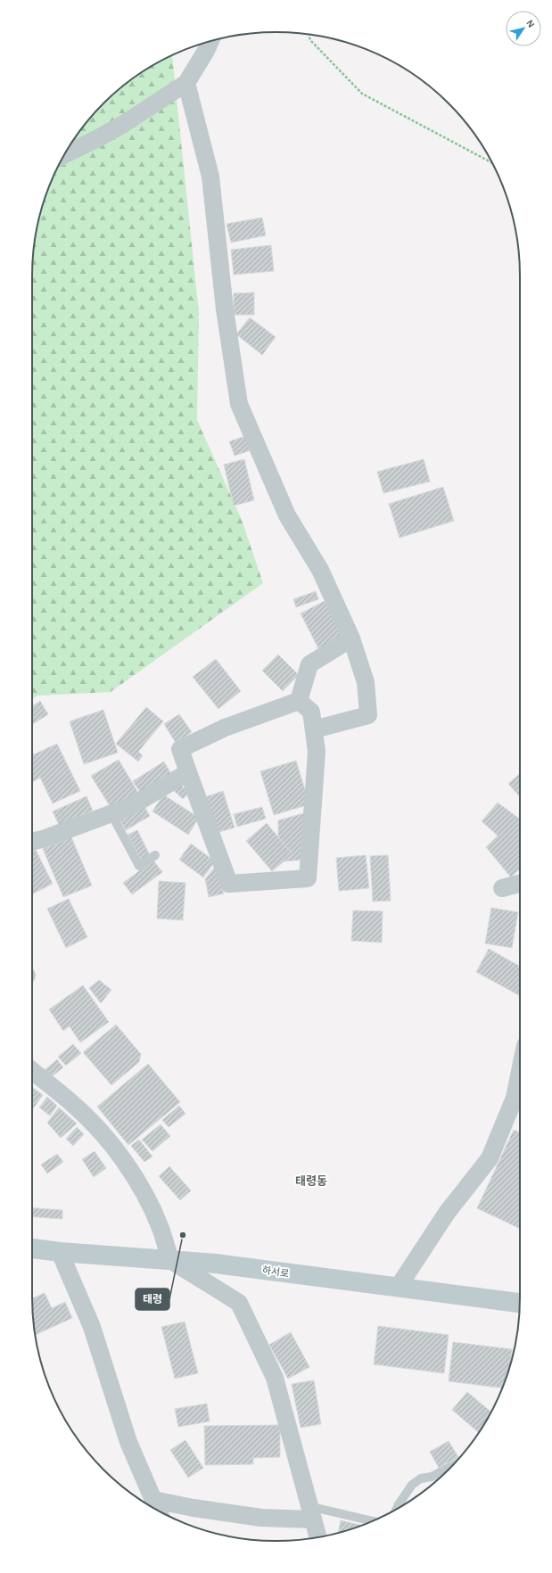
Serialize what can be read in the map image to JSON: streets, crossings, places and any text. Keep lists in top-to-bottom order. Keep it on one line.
{"streets":{"street":["하서로"]},"districts":["태령동"],"places":["태령"],"north":"top right"}
